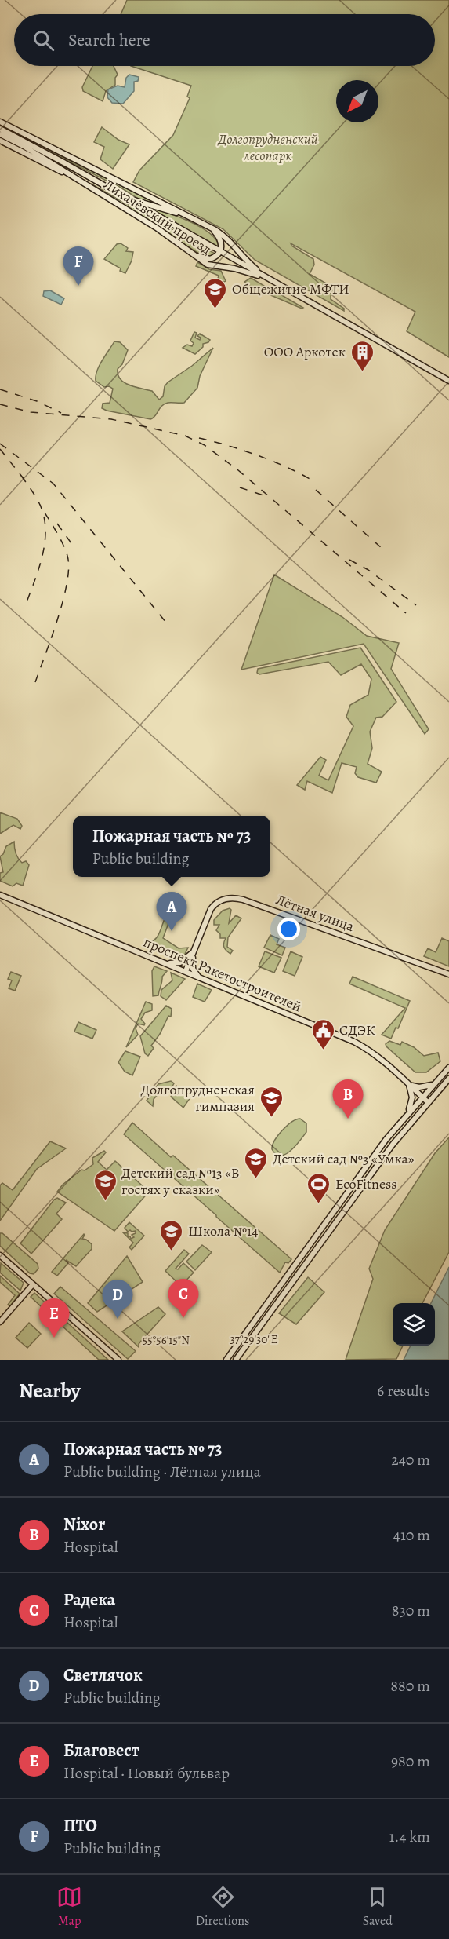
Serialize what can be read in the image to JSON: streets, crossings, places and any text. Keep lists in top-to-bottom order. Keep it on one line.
{"streets":{"main road":["Лихачёвский проезд","Лётная улица","проспект Ракетостроителей"]},"crossings":[["Лётная улица","проспект Ракетостроителей"]],"parks":["Долгопрудненский лесопарк"],"places":{"school or university":["Общежитие МФТИ","Долгопрудненская гимназия","Детский сад №3 «Умка»","Детский сад №13 «В гостях у сказки»","Школа №14"],"building":["ООО Аркотек"],"public building":["СДЭК"],"sports":["EcoFitness"]},"north":"bottom left","page":{"search":"Search here","pins":["F","A","B","C","D","E"],"popup":["Пожарная часть № 73","Public building"],"heading":["Nearby","6 results"],"list":[{"mark":"A","name":"Пожарная часть № 73","note":"Public building · Лётная улица","value":"240 m"},{"mark":"B","name":"Nixor","note":"Hospital","value":"410 m"},{"mark":"C","name":"Радека","note":"Hospital","value":"830 m"},{"mark":"D","name":"Светлячок","note":"Public building","value":"880 m"},{"mark":"E","name":"Благовест","note":"Hospital · Новый бульвар","value":"980 m"},{"mark":"F","name":"ПТО","note":"Public building","value":"1.4 km"}],"nav":["Map","Directions","Saved"]},"coordinates":["37°29'30\"E","55°56'15\"N"]}
